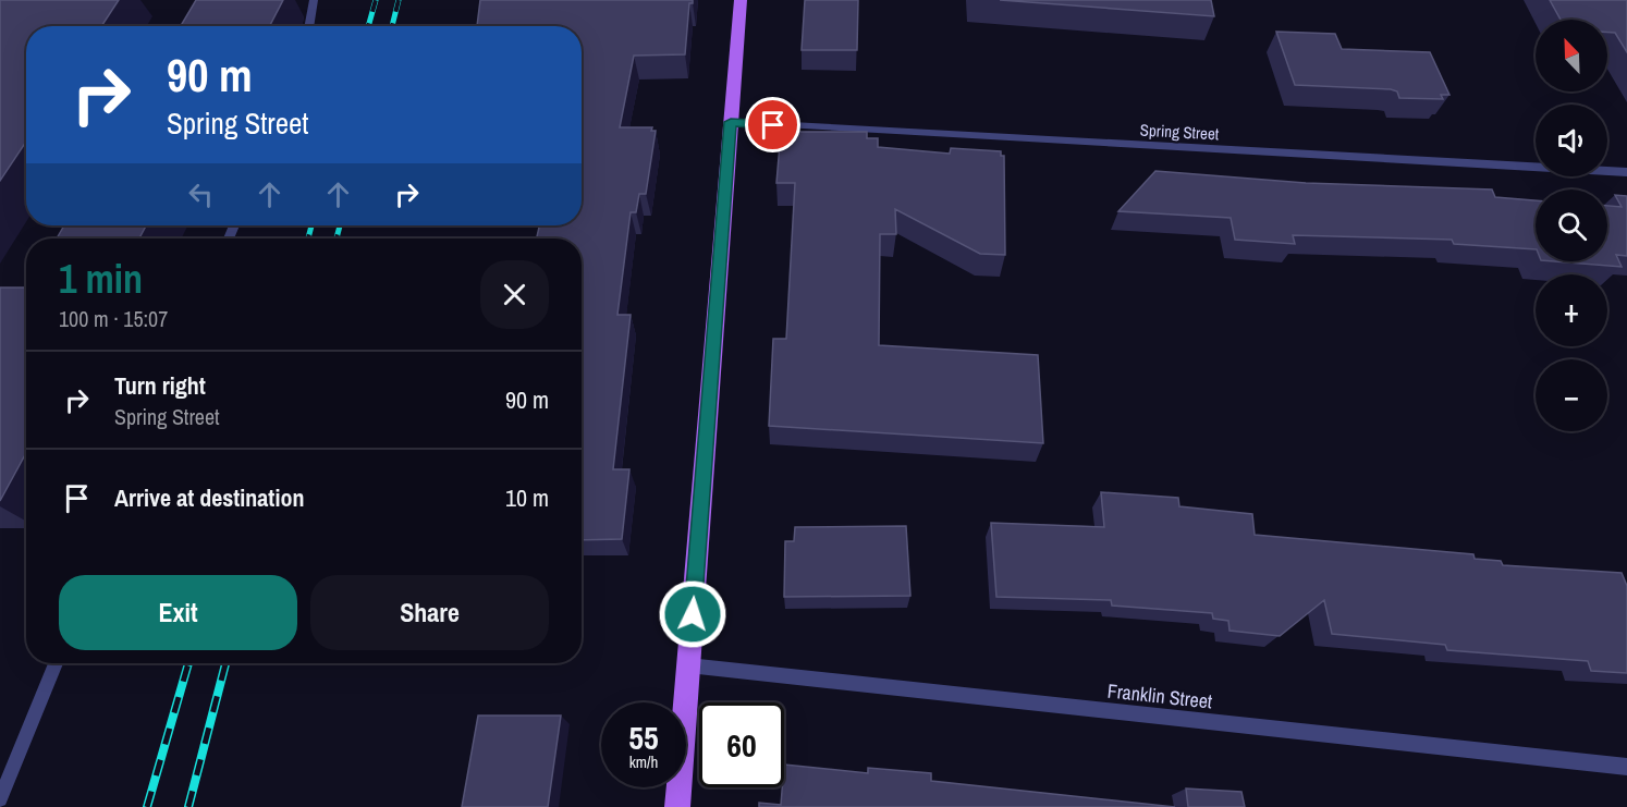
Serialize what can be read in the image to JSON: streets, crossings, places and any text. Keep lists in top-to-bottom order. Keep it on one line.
{"streets":{"street":["Spring Street","Franklin Street"]},"north":"top left","page":{"map_buttons":["+","−"],"turn":["90 m","Spring Street"],"heading":["1 min","100 m · 15:07"],"list":[{"name":"Turn right","note":"Spring Street","value":"90 m"},{"name":"Arrive at destination","value":"10 m"}],"buttons":["Exit","Share"],"speed":"55 km/h","limit":"60"}}
